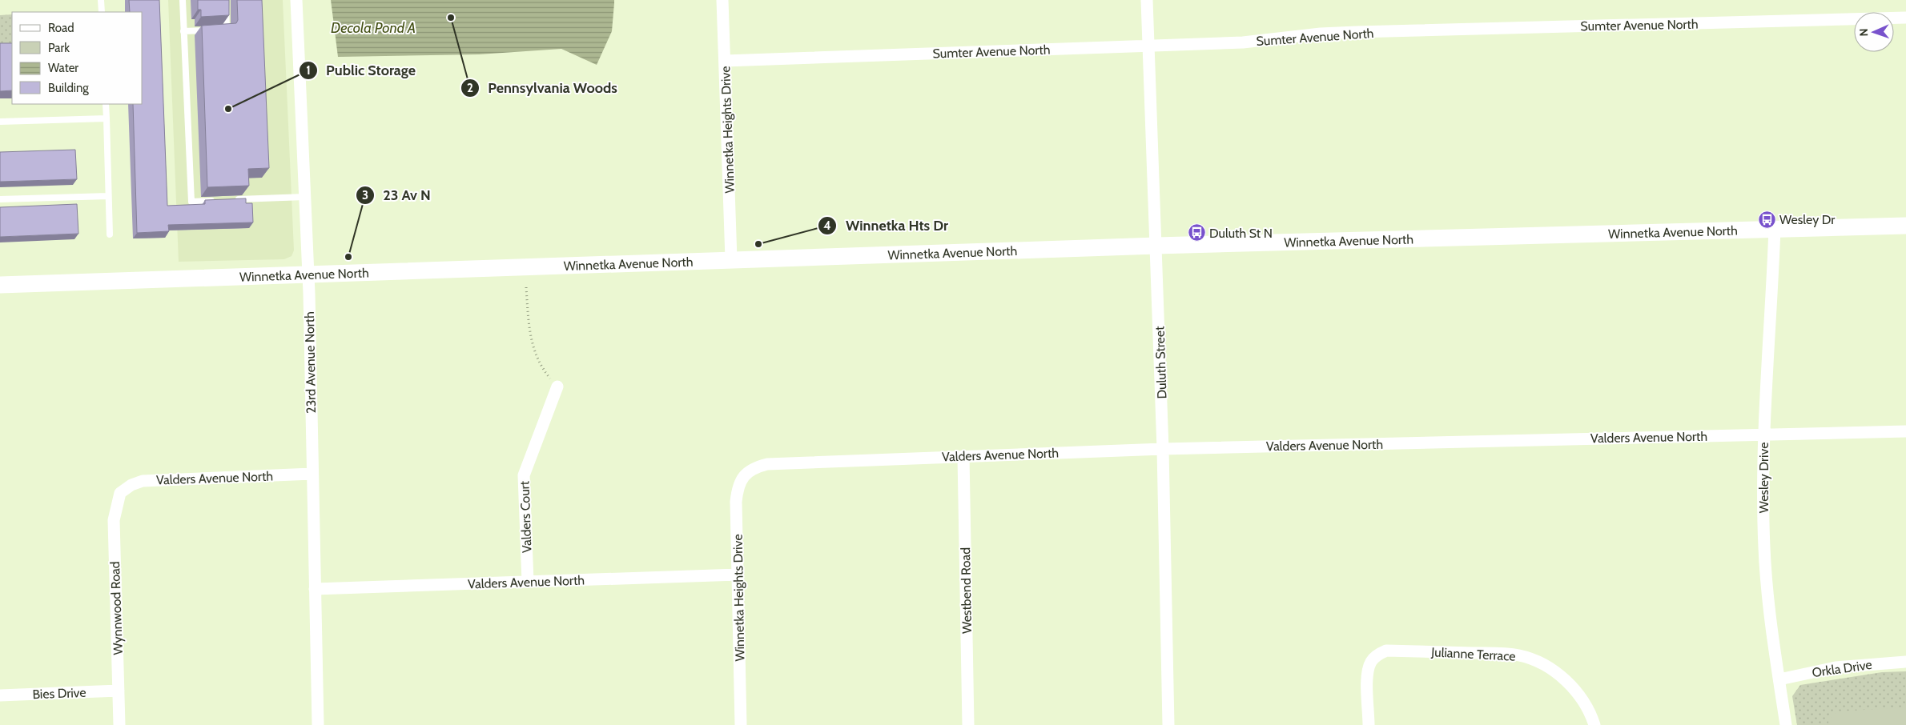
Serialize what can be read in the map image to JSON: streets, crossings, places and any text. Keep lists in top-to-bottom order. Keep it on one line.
{"streets":{"main road":["Winnetka Avenue North"],"street":["Sumter Avenue North","Winnetka Heights Drive","23rd Avenue North","Duluth Street","Valders Avenue North","Wesley Drive","Valders Court","Westbend Road","Wynnwood Road","Julianne Terrace","Orkla Drive","Bies Drive"]},"crossings":[["Sumter Avenue North","Winnetka Heights Drive"],["Sumter Avenue North","Duluth Street"],["Winnetka Heights Drive","Winnetka Avenue North"],["Winnetka Heights Drive","Valders Avenue North"],["Winnetka Avenue North","23rd Avenue North"],["Winnetka Avenue North","Duluth Street"],["Winnetka Avenue North","Wesley Drive"],["23rd Avenue North","Valders Avenue North"],["Duluth Street","Valders Avenue North"],["Valders Avenue North","Wesley Drive"],["Valders Avenue North","Valders Court"],["Valders Avenue North","Westbend Road"],["Valders Avenue North","Wynnwood Road"],["Wesley Drive","Orkla Drive"],["Wynnwood Road","Bies Drive"]],"water":["Decola Pond A"],"places":{"other":["Pennsylvania Woods","Public Storage","Winnetka Hts Dr","23 Av N"],"bus stop":["Wesley Dr","Duluth St N"]},"legend":["Road","Park","Water","Building"],"north":"left"}
